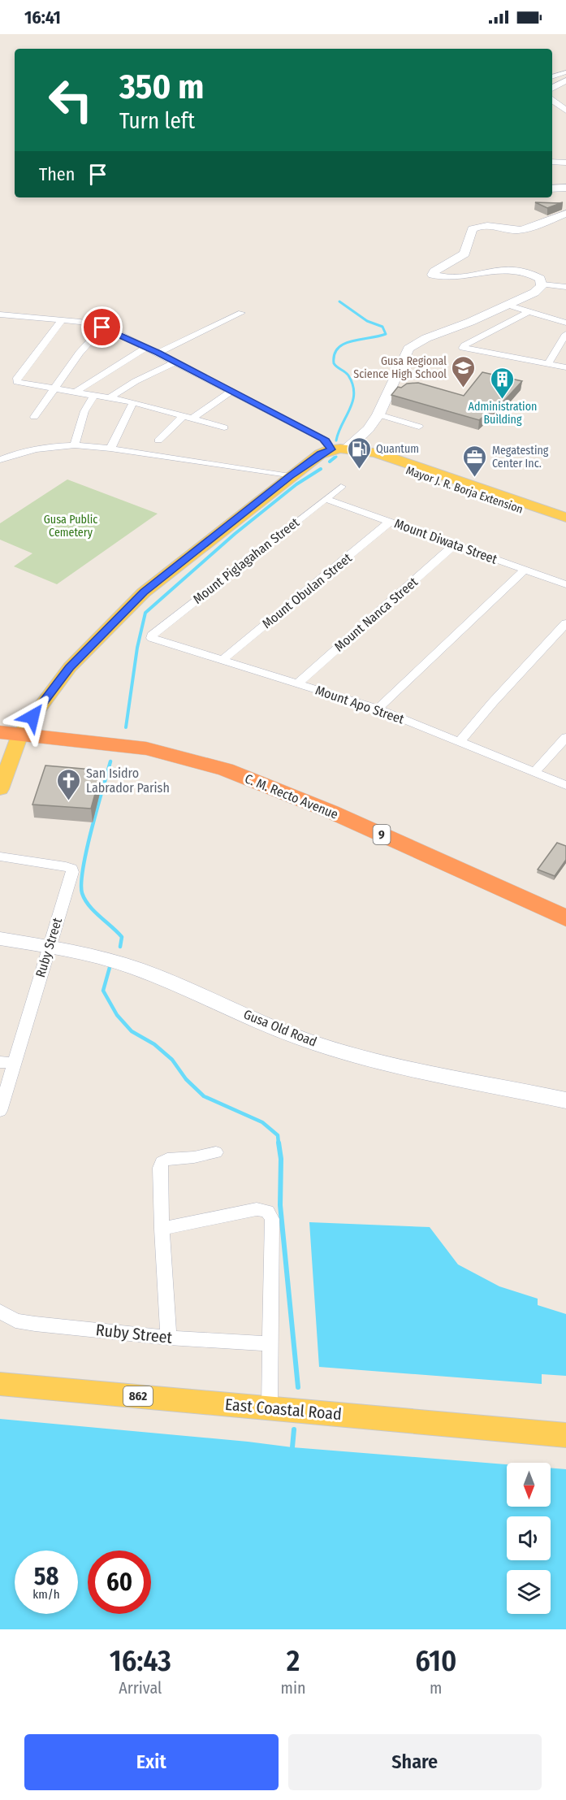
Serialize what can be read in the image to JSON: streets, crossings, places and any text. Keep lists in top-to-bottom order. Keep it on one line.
{"streets":{"highway":["C. M. Recto Avenue","9"],"main road":["Mayor J. R. Borja Extension","Gusa Old Road","862","East Coastal Road"],"street":["Mount Diwata Street","Mount Piglagahan Street","Mount Obulan Street","Mount Nanca Street","Mount Apo Street","Ruby Street"]},"crossings":[["Mount Diwata Street","Mount Piglagahan Street"],["Mount Diwata Street","Mount Obulan Street"],["Mount Diwata Street","Mount Nanca Street"],["Mount Piglagahan Street","Mount Apo Street"],["Mount Obulan Street","Mount Apo Street"],["Mount Nanca Street","Mount Apo Street"],["Ruby Street","Gusa Old Road"]],"parks":["Gusa Public Cemetery"],"places":{"school or university":["Gusa Regional Science High School"],"building":["Administration Building"],"fuel station":["Quantum"],"office":["Megatesting Center Inc."],"church":["San Isidro Labrador Parish"]},"north":"bottom","page":{"status":"16:41","turn":["350 m","Turn left"],"then":"Then","speed":"58 km/h","limit":"60","eta":["16:43","Arrival","2","min","610","m"],"buttons":["Exit","Share"]}}
